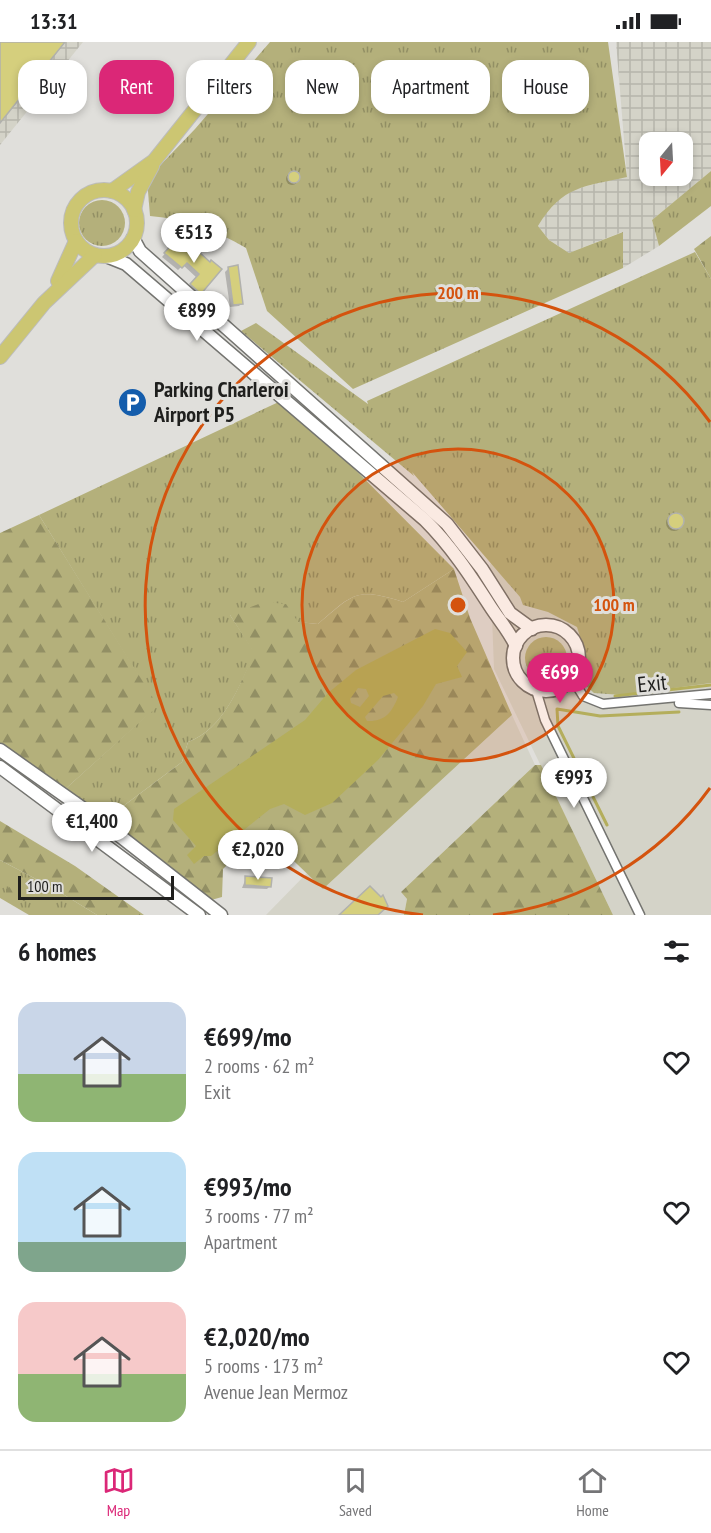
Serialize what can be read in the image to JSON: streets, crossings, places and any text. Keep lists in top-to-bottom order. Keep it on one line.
{"streets":{"street":["Exit"]},"places":{"parking":["Parking Charleroi Airport P5"]},"scale_bar":"100 m","north":"bottom","page":{"status":"13:31","chip":["Buy","Rent","Filters","New","Apartment","House"],"price":["€513","€899","€699","€993","€1,400","€2,020"],"scale":"100 m","heading":"6 homes","list":[{"name":"€699/mo","note":"2 rooms · 62 m² · Exit"},{"name":"€993/mo","note":"3 rooms · 77 m² · Apartment"},{"name":"€2,020/mo","note":"5 rooms · 173 m² · Avenue Jean Mermoz"}],"tabs":["Map","Saved","Home"]},"rings":["200 m","100 m"]}
